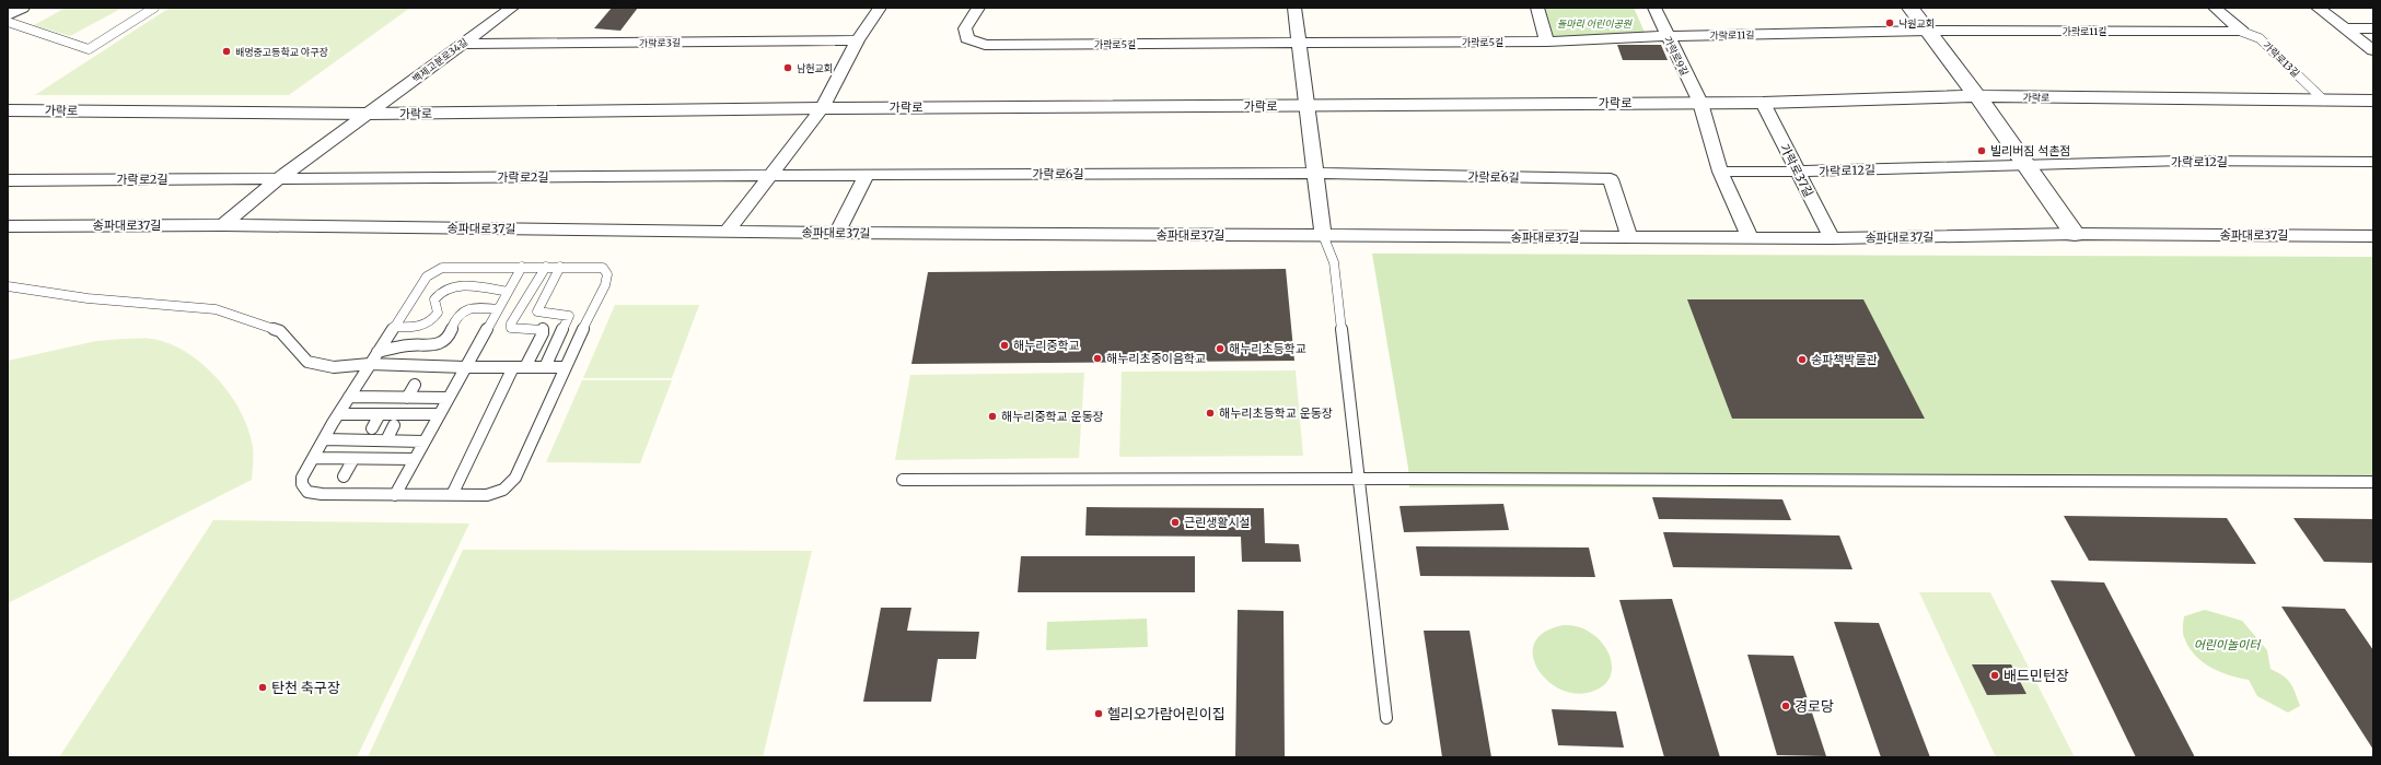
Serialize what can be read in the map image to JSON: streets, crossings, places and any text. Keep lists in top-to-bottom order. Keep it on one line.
{"streets":{"street":["가락로11길","가락로5길","가락로3길","가락로9길","가락로13길","백제고분로34길","가락로","가락로12길","가락로37길","가락로6길","가락로2길","송파대로37길"]},"crossings":[["가락로11길","가락로5길"],["가락로11길","가락로9길"],["가락로11길","가락로13길"],["가락로5길","가락로9길"],["가락로3길","백제고분로34길"],["가락로9길","가락로"],["가락로13길","가락로"],["백제고분로34길","가락로"],["가락로","가락로37길"],["가락로12길","가락로37길"],["가락로37길","송파대로37길"],["가락로6길","가락로2길"],["가락로6길","송파대로37길"]],"parks":["돌마리 어린이공원","어린이놀이터"],"places":["낙원교회","배명중고등학교 야구장","남현교회","빌리버짐 석촌점","해누리중학교","해누리초등학교","해누리초중이음학교","송파책박물관","해누리초등학교 운동장","해누리중학교 운동장","근린생활시설","배드민턴장","탄천 축구장","경로당","헬리오가람어린이집"]}
